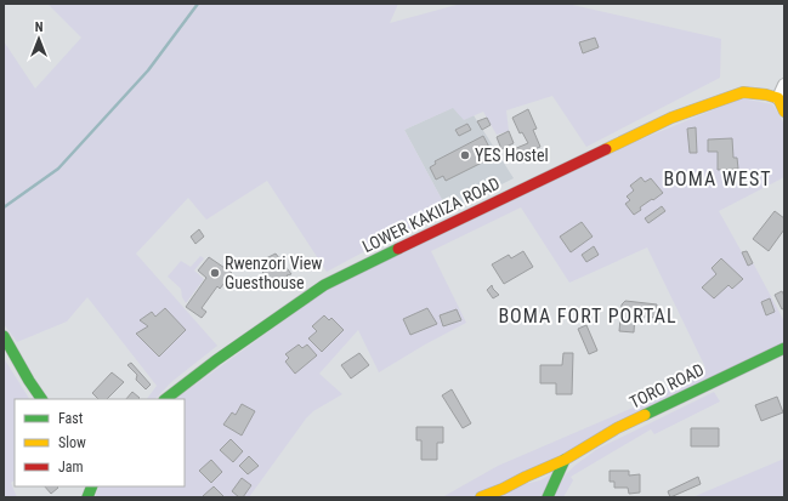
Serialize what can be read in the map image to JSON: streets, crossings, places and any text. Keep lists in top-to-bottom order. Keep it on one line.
{"streets":{"main road":["LOWER KAKIIZA ROAD","TORO ROAD"]},"districts":["BOMA WEST","BOMA FORT PORTAL"],"places":["YES Hostel","Rwenzori View Guesthouse"],"legend":["Fast","Slow","Jam"],"north":"top"}
